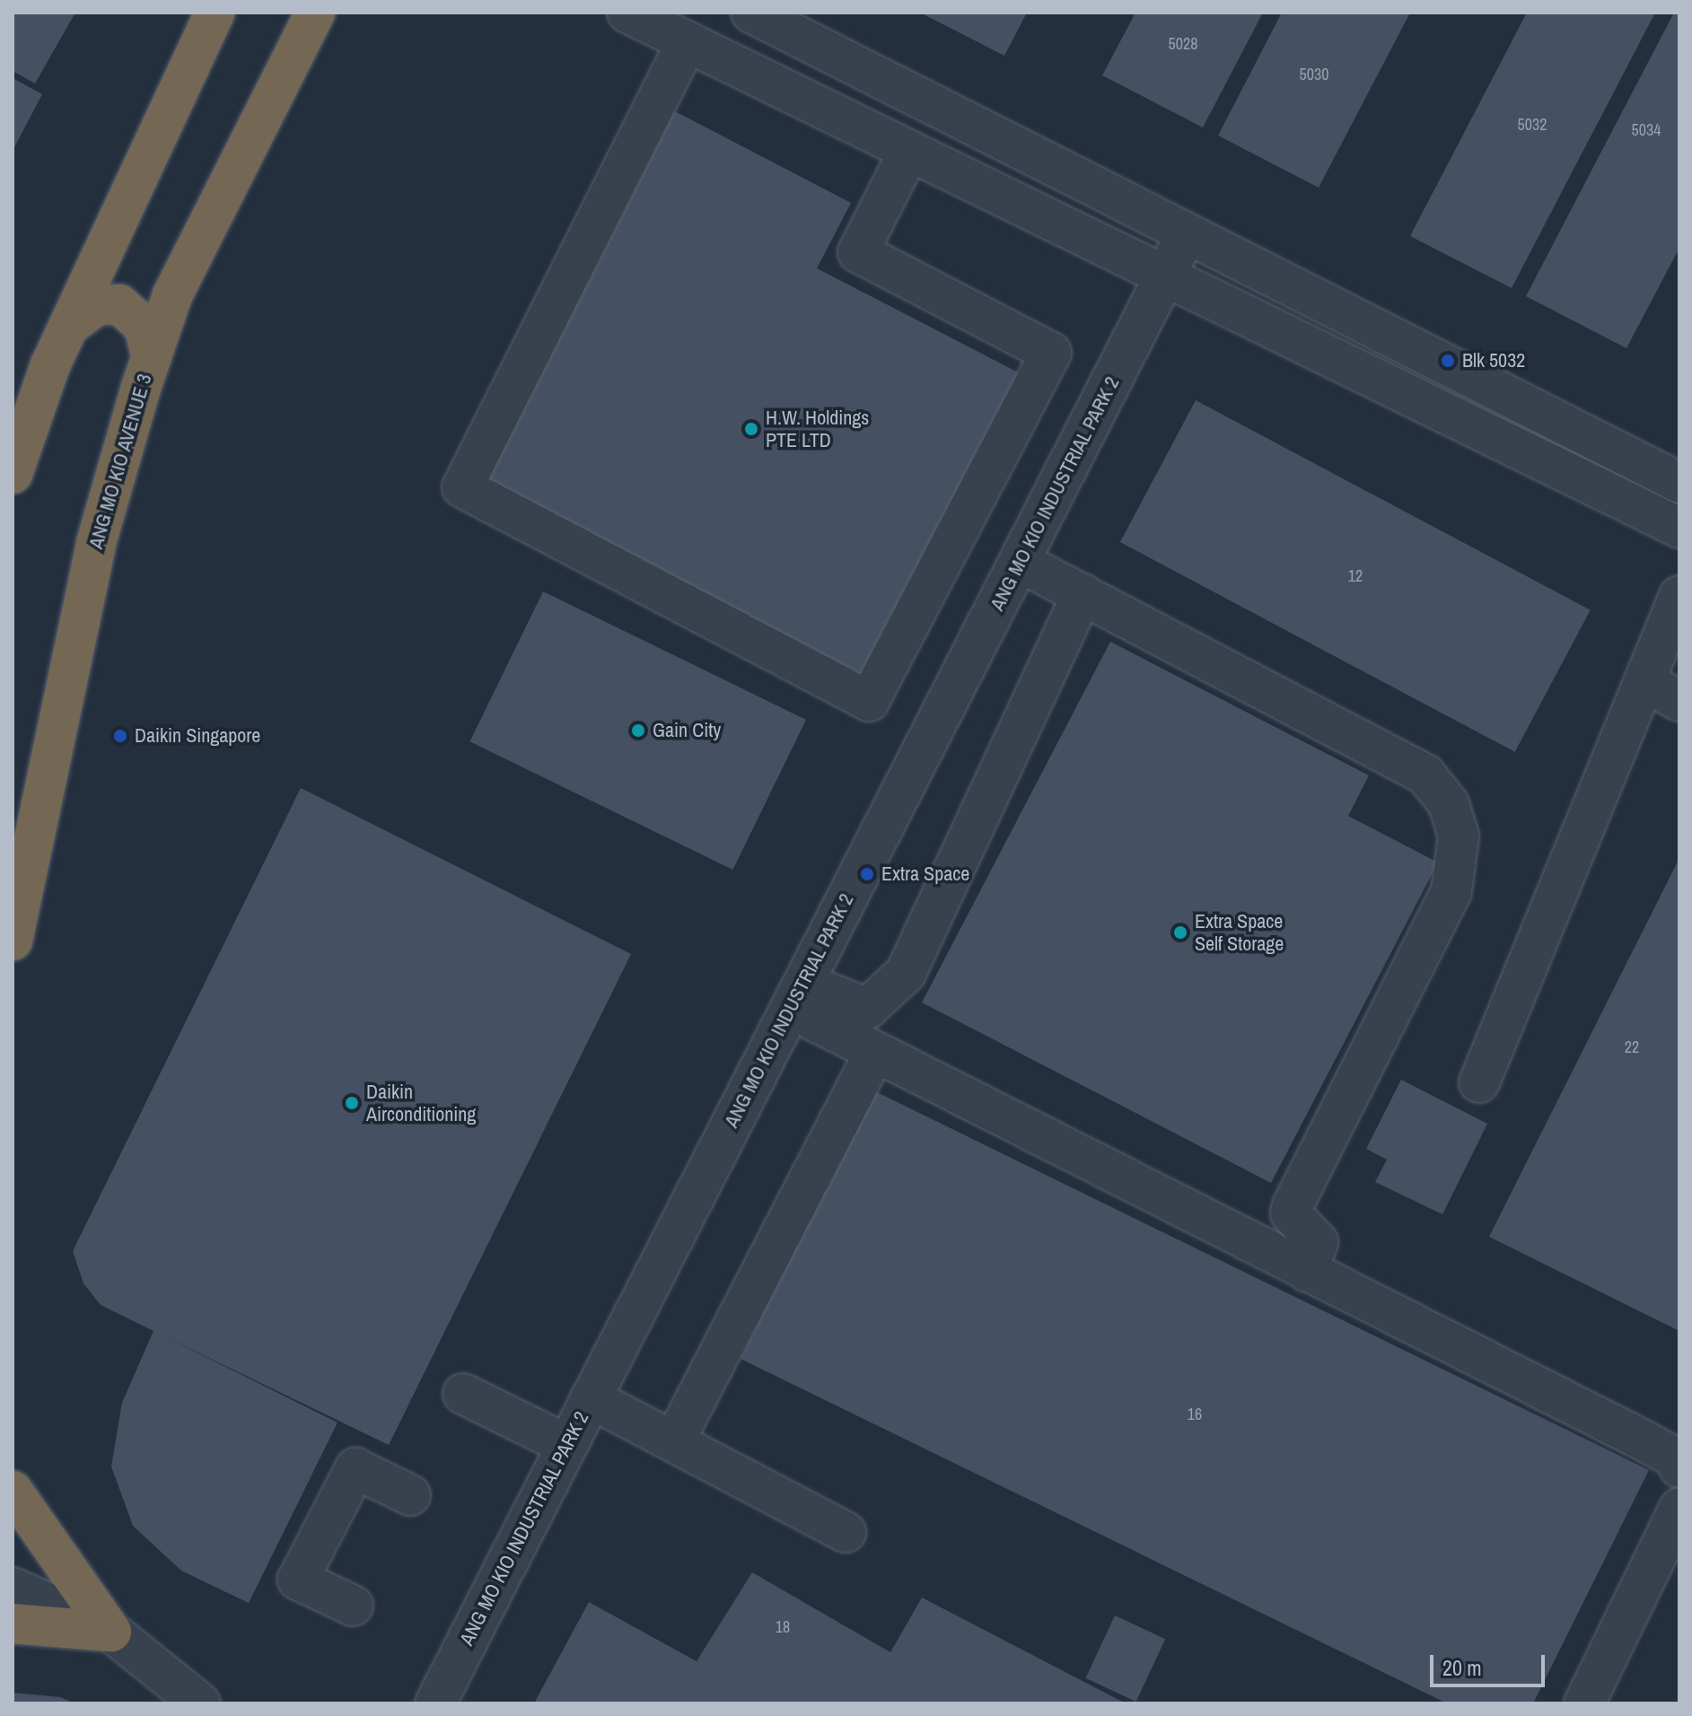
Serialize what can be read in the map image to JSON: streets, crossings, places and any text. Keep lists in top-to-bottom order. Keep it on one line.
{"streets":{"highway":["ANG MO KIO AVENUE 3"],"street":["ANG MO KIO INDUSTRIAL PARK 2"]},"places":["Blk 5032","H.W. Holdings PTE LTD","Gain City","Daikin Singapore","Extra Space","Extra Space Self Storage","Daikin Airconditioning"],"house_numbers":["5028","5030","5032","5034","12","22","16","18"],"scale_bar":"20 m"}
